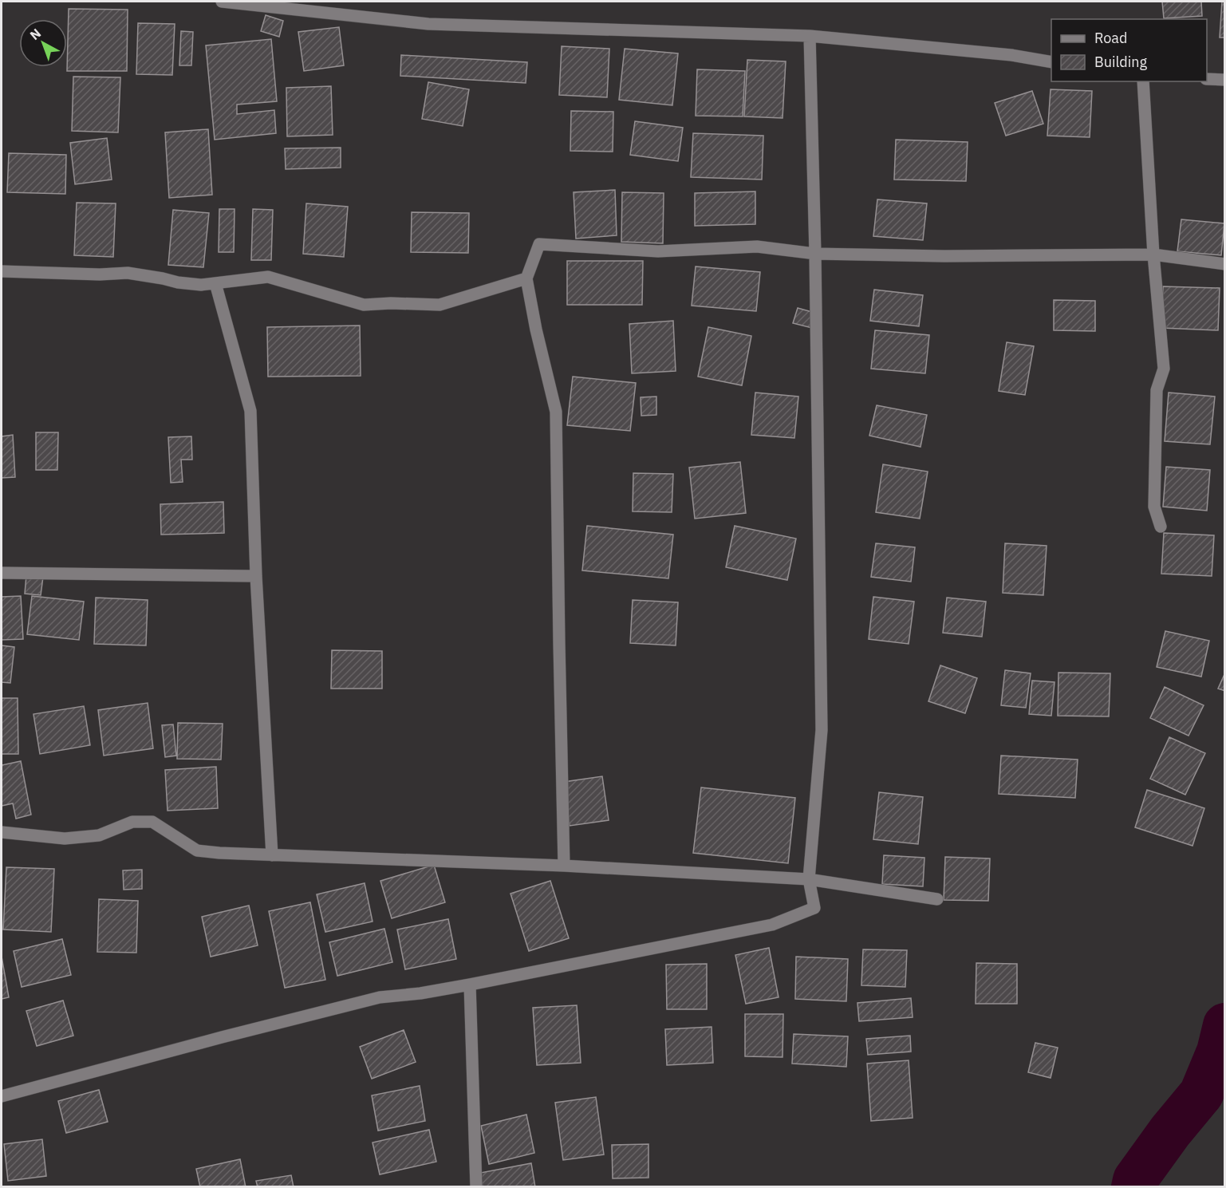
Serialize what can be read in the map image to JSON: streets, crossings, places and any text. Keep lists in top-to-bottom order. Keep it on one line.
{"legend":["Road","Building"],"north":"top left"}
